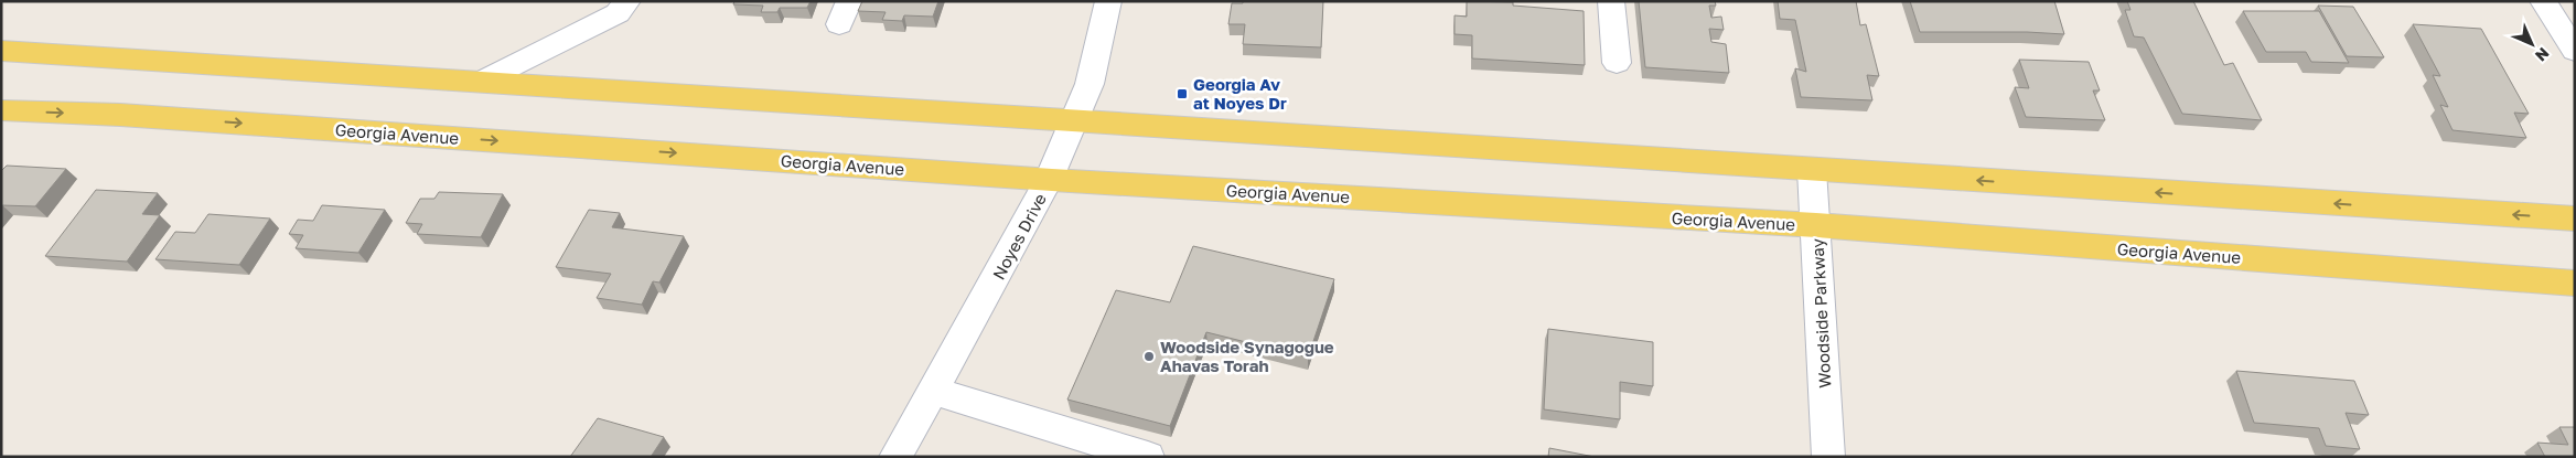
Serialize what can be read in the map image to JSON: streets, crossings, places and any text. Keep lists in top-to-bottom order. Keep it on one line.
{"streets":{"main road":["Georgia Avenue"],"street":["Noyes Drive","Woodside Parkway"]},"crossings":[["Georgia Avenue","Noyes Drive"],["Georgia Avenue","Woodside Parkway"]],"places":{"transit":["Georgia Av at Noyes Dr"],"other":["Woodside Synagogue Ahavas Torah"]},"north":"bottom right"}
